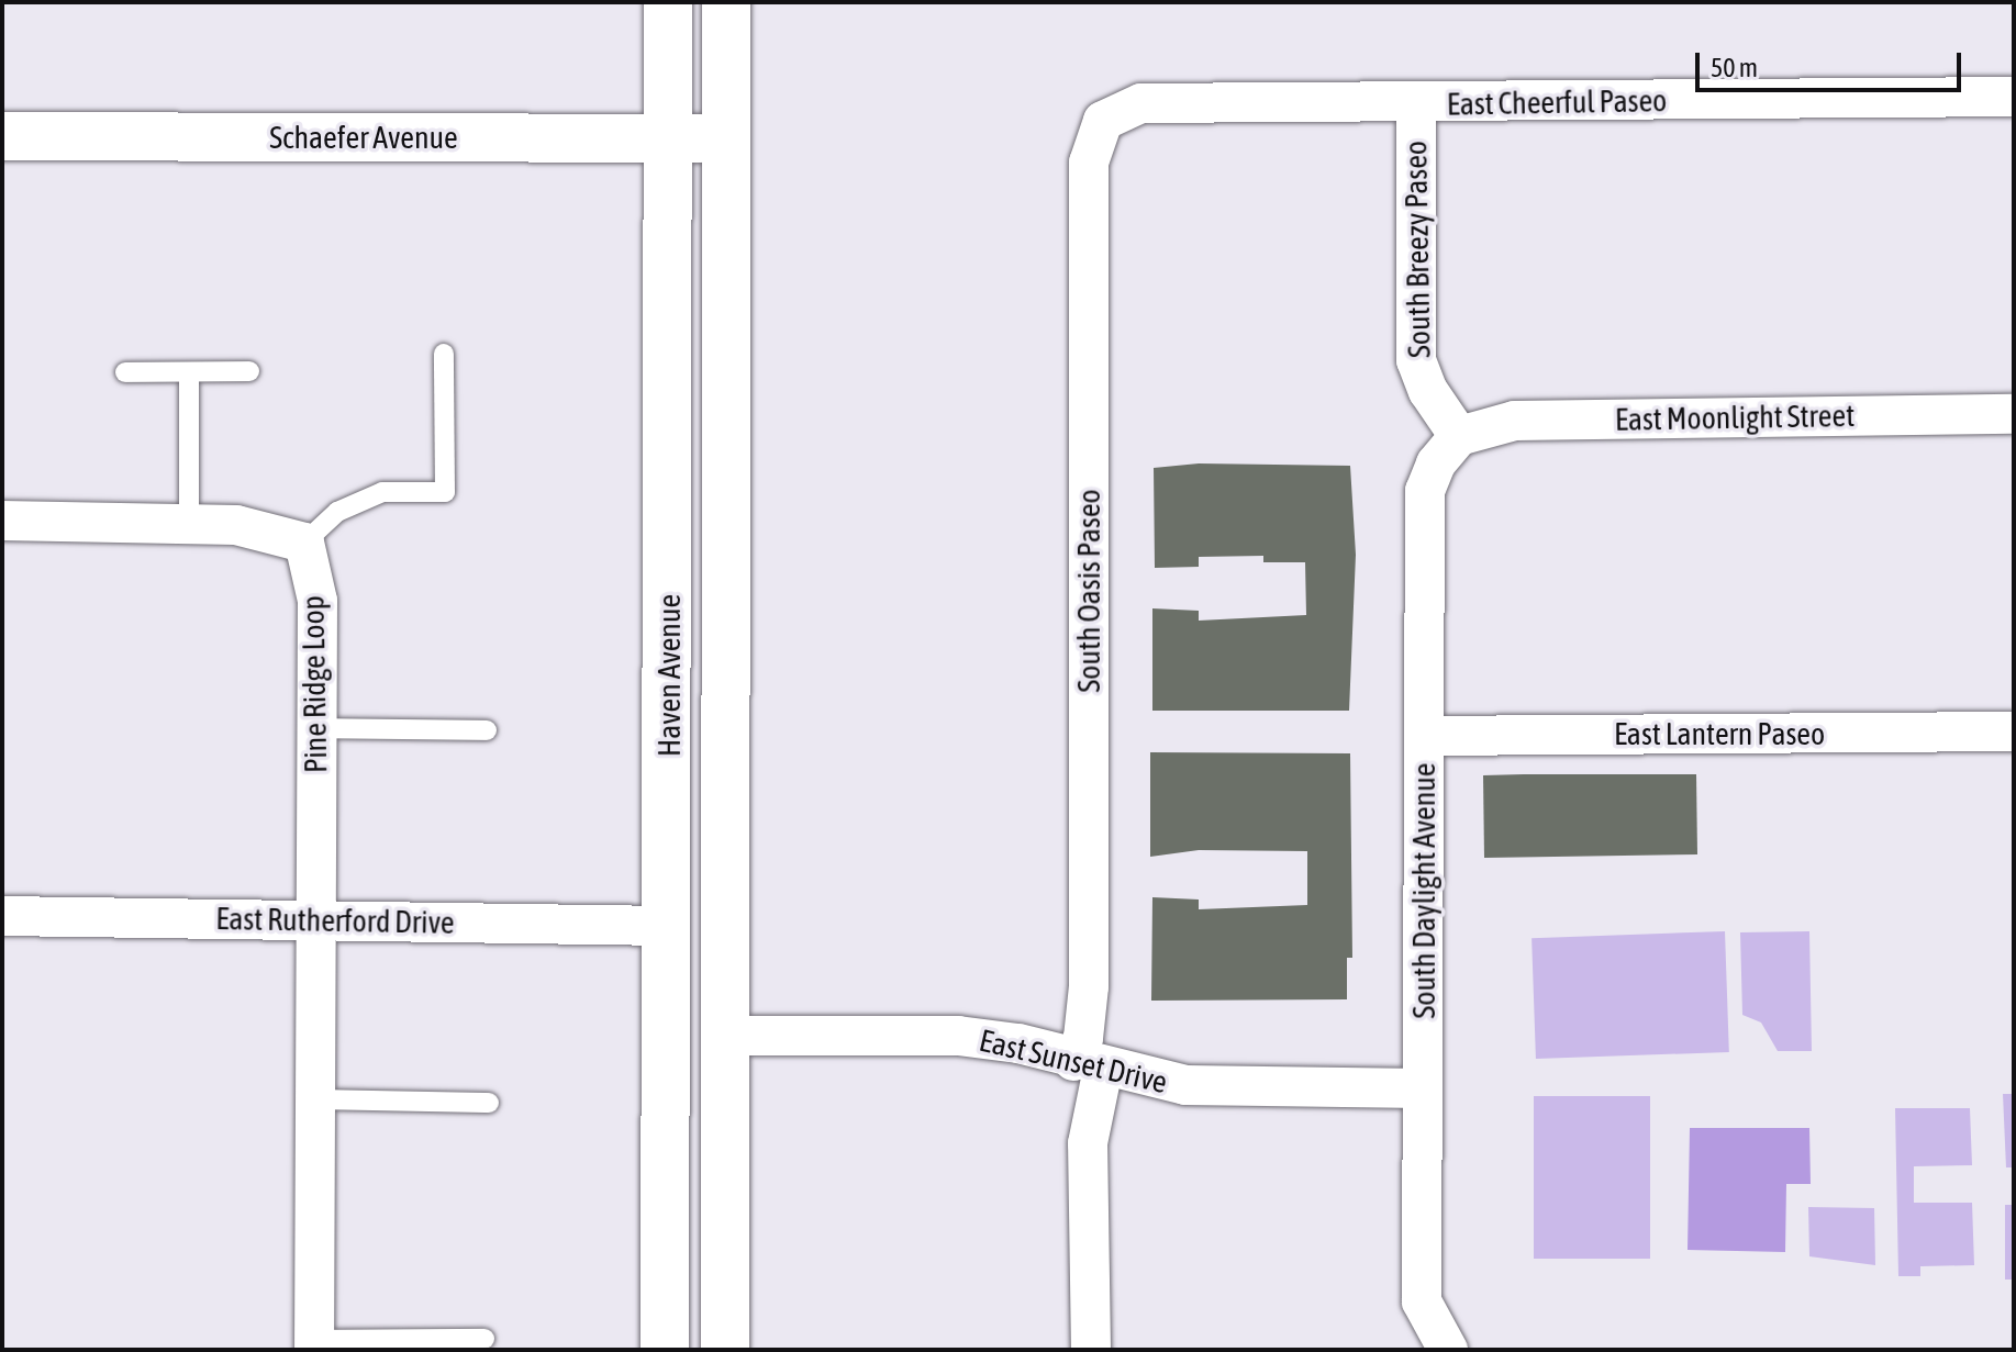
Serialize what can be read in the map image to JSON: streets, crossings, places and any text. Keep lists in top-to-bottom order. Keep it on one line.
{"streets":{"main road":["Schaefer Avenue","Haven Avenue"],"street":["East Cheerful Paseo","South Breezy Paseo","East Moonlight Street","South Oasis Paseo","Pine Ridge Loop","East Lantern Paseo","South Daylight Avenue","East Rutherford Drive","East Sunset Drive"]},"crossings":[["East Cheerful Paseo","South Breezy Paseo"],["East Cheerful Paseo","South Oasis Paseo"],["Schaefer Avenue","Haven Avenue"],["South Breezy Paseo","East Moonlight Street"],["South Breezy Paseo","South Daylight Avenue"],["East Moonlight Street","South Daylight Avenue"],["South Oasis Paseo","East Sunset Drive"],["Haven Avenue","East Rutherford Drive"],["Haven Avenue","East Sunset Drive"],["Pine Ridge Loop","East Rutherford Drive"],["East Lantern Paseo","South Daylight Avenue"],["South Daylight Avenue","East Sunset Drive"]],"scale_bar":"50 m"}
